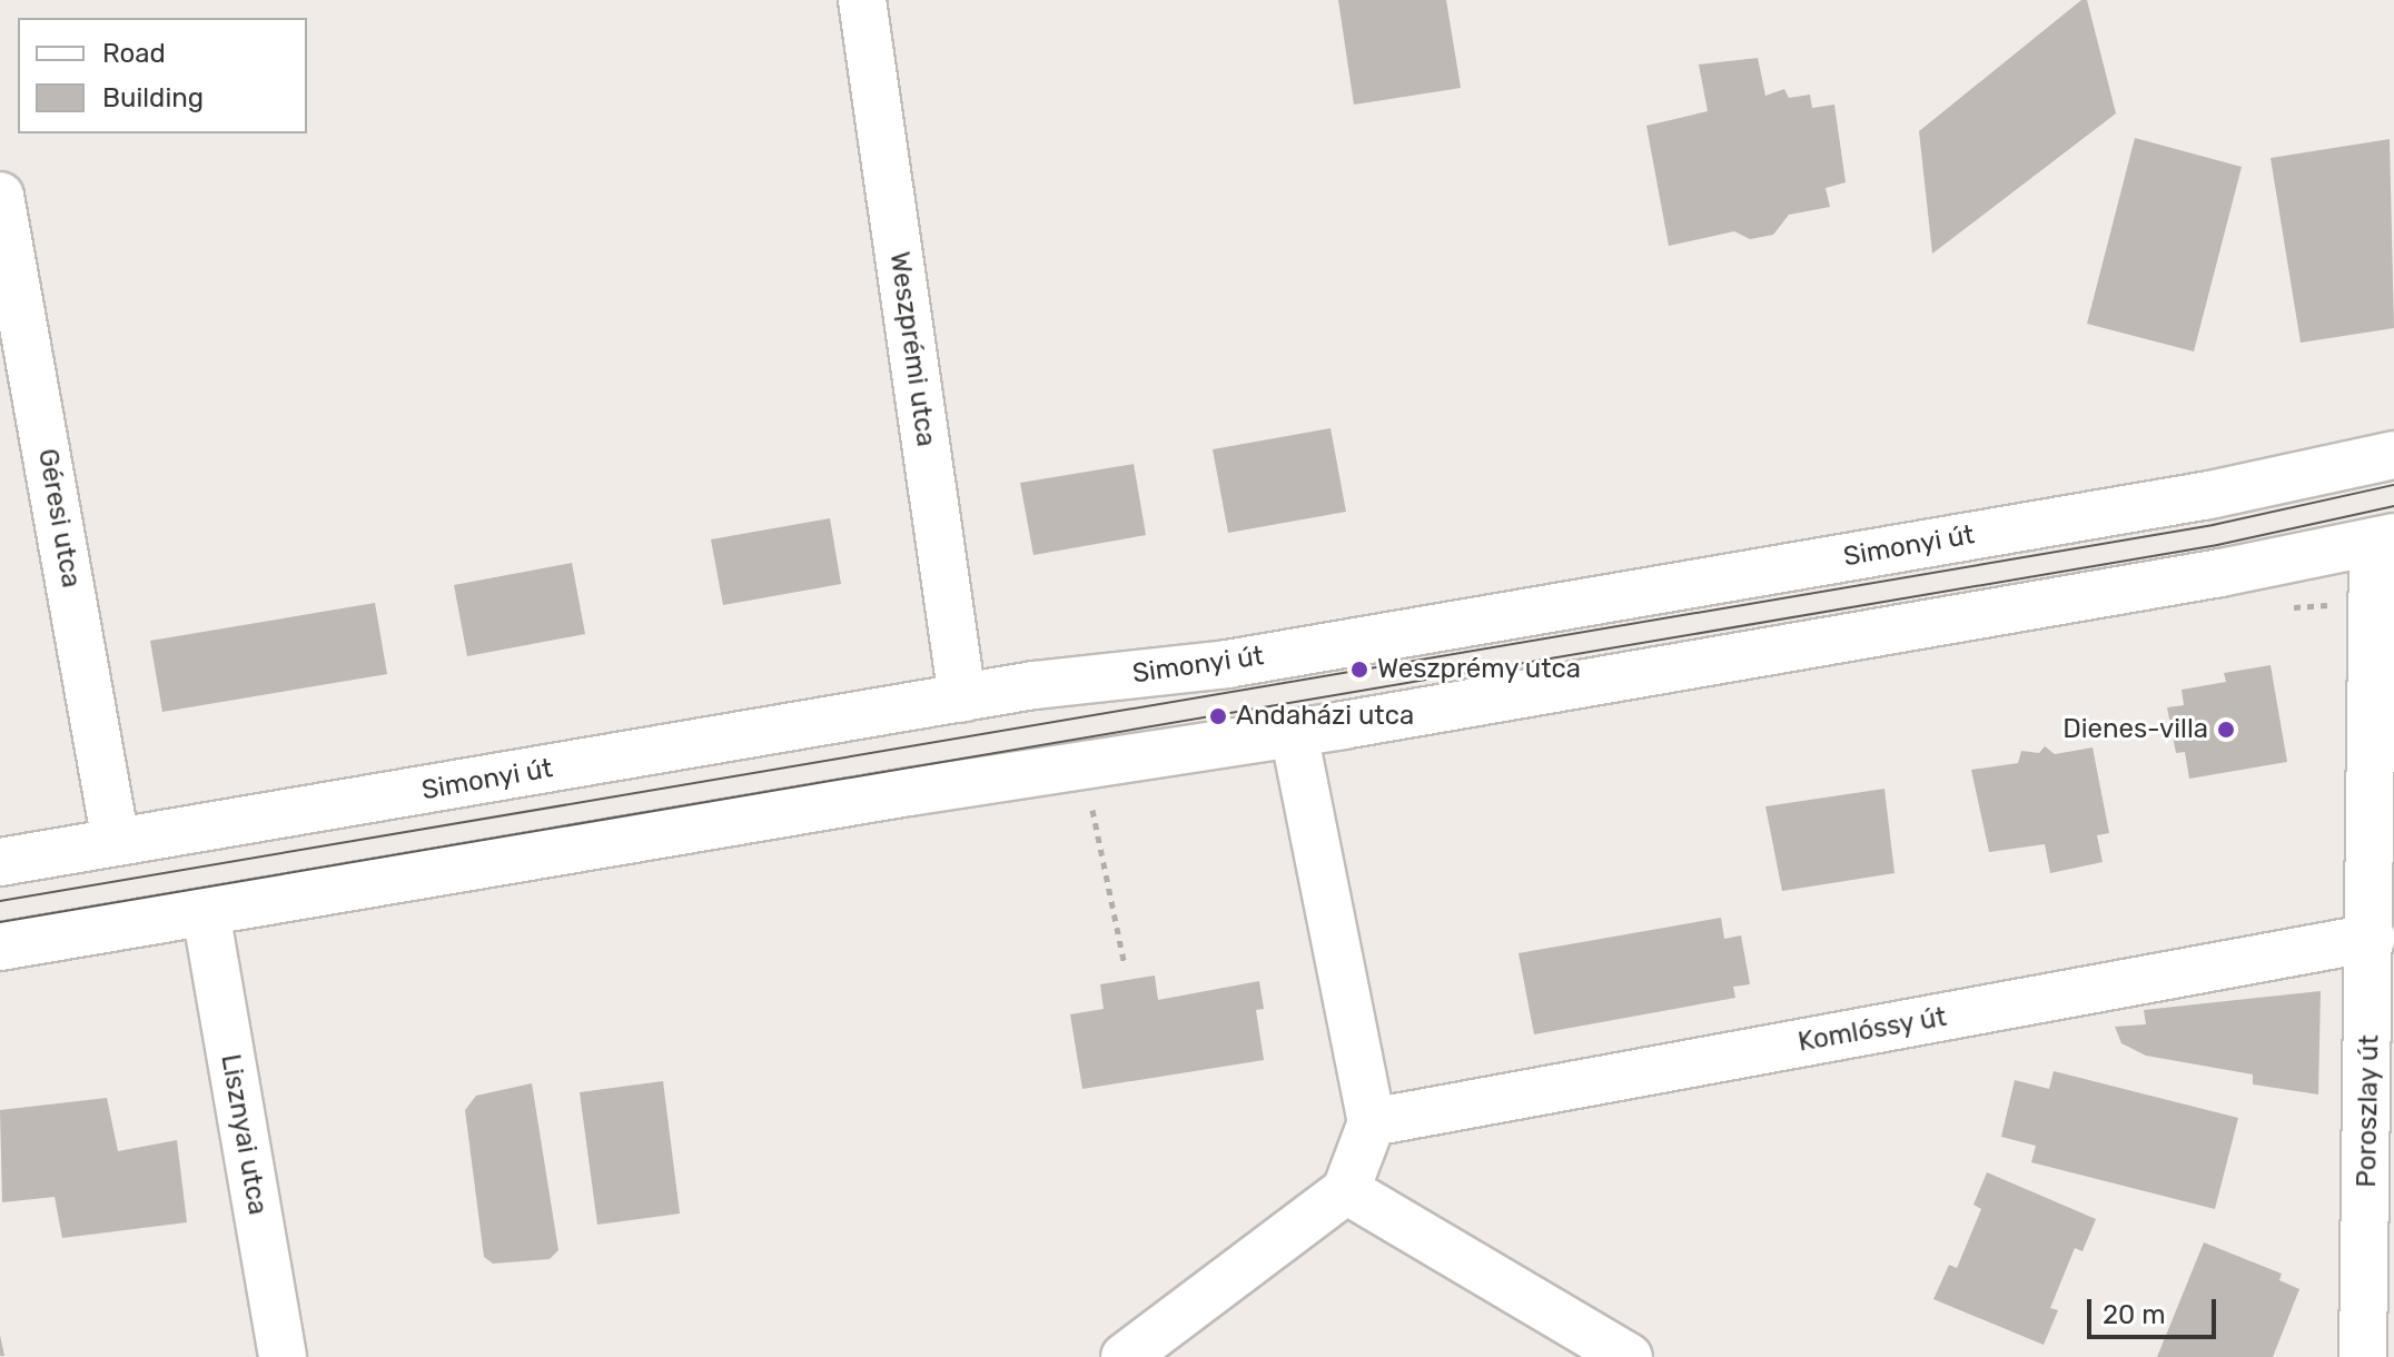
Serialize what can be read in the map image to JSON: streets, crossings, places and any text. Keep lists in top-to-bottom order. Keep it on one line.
{"streets":{"street":["Weszprémi utca","Géresi utca","Simonyi út","Komlóssy út","Poroszlay út","Lisznyai utca"]},"crossings":[["Weszprémi utca","Simonyi út"],["Géresi utca","Simonyi út"],["Komlóssy út","Poroszlay út"]],"places":["Weszprémy utca","Andaházi utca","Dienes-villa"],"legend":["Road","Building"],"scale_bar":"20 m"}
